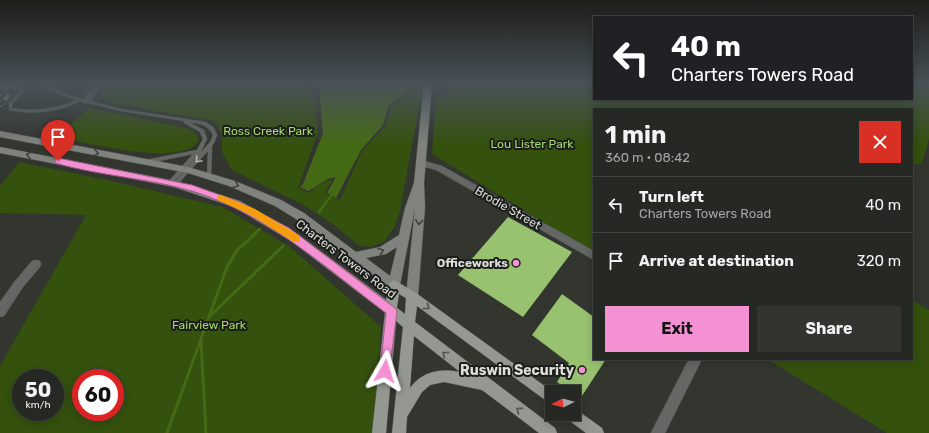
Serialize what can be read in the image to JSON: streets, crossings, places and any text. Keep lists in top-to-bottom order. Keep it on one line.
{"streets":{"main road":["Charters Towers Road"],"street":["Brodie Street"]},"parks":["Ross Creek Park","Lou Lister Park","Fairview Park"],"places":["Officeworks","Ruswin Security"],"north":"left","page":{"turn":["40 m","Charters Towers Road"],"heading":["1 min","360 m · 08:42"],"list":[{"name":"Turn left","note":"Charters Towers Road","value":"40 m"},{"name":"Arrive at destination","value":"320 m"}],"buttons":["Exit","Share"],"speed":"50 km/h","limit":"60"}}
